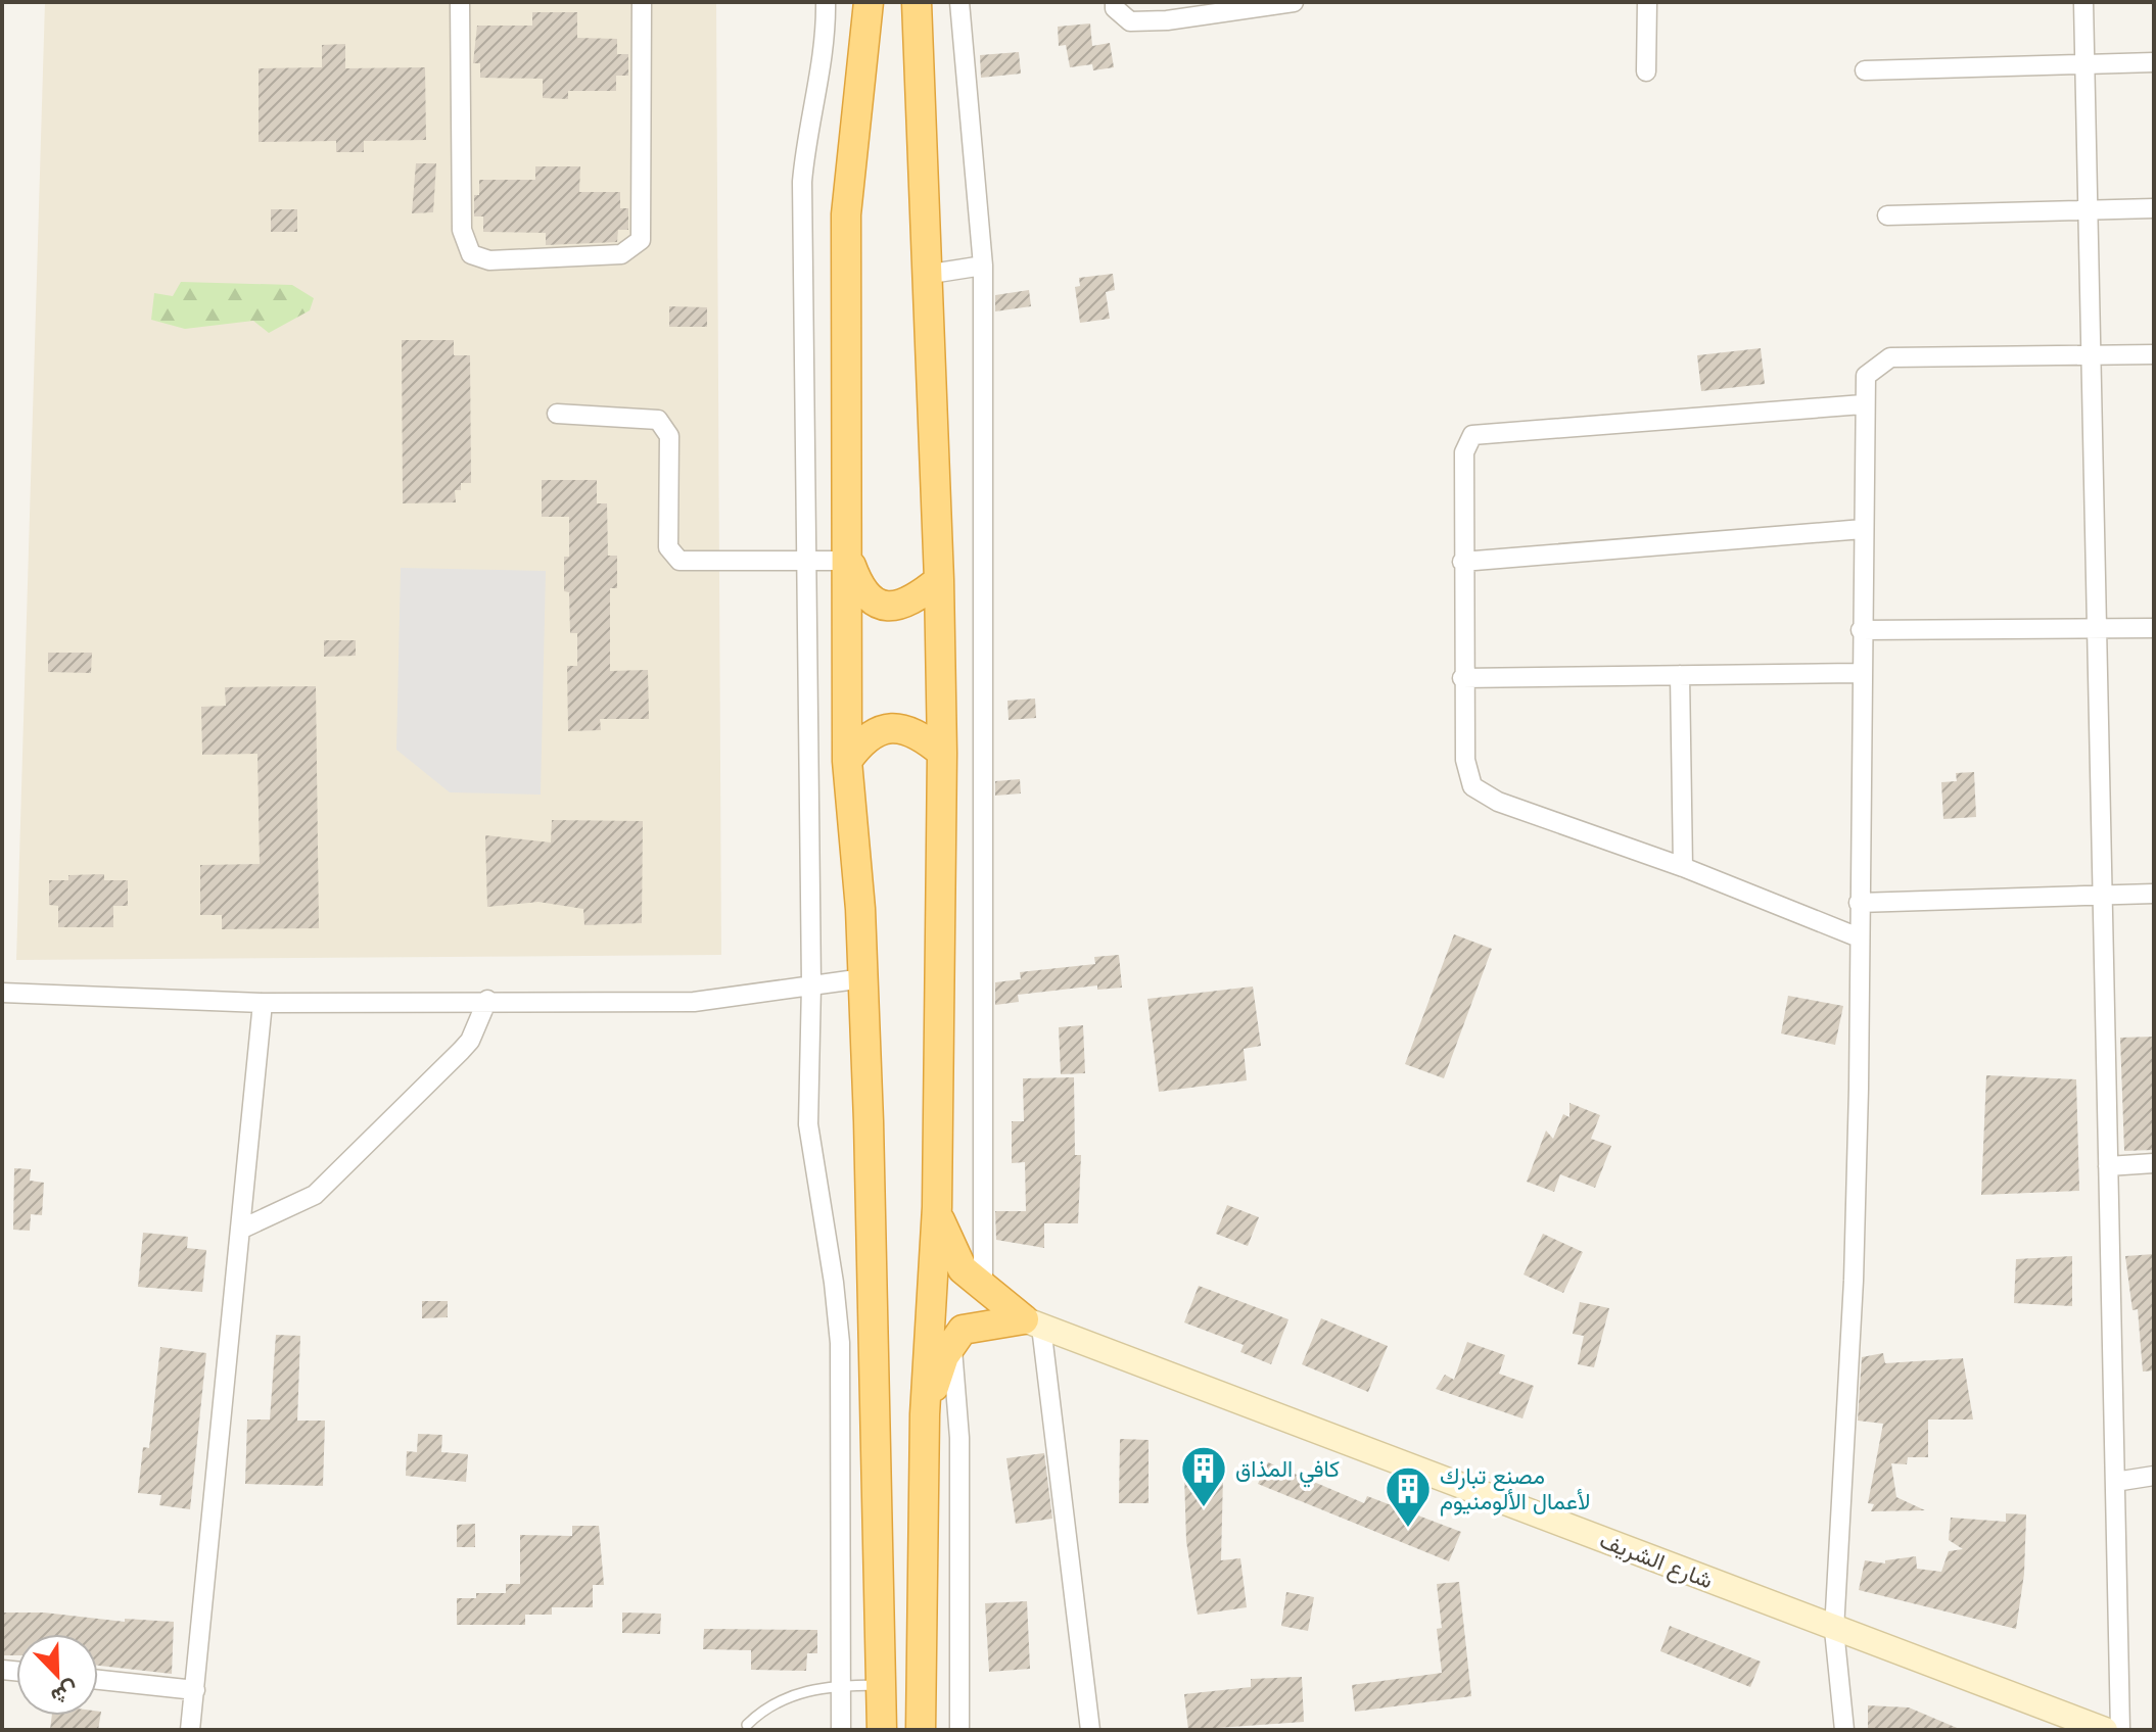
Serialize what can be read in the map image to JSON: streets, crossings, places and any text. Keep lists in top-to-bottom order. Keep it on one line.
{"streets":{"main road":["شارع الشريف"]},"places":{"building":["كافي المذاق","مصنع تبارك لأعمال الألومنيوم"]},"north":"bottom right"}
